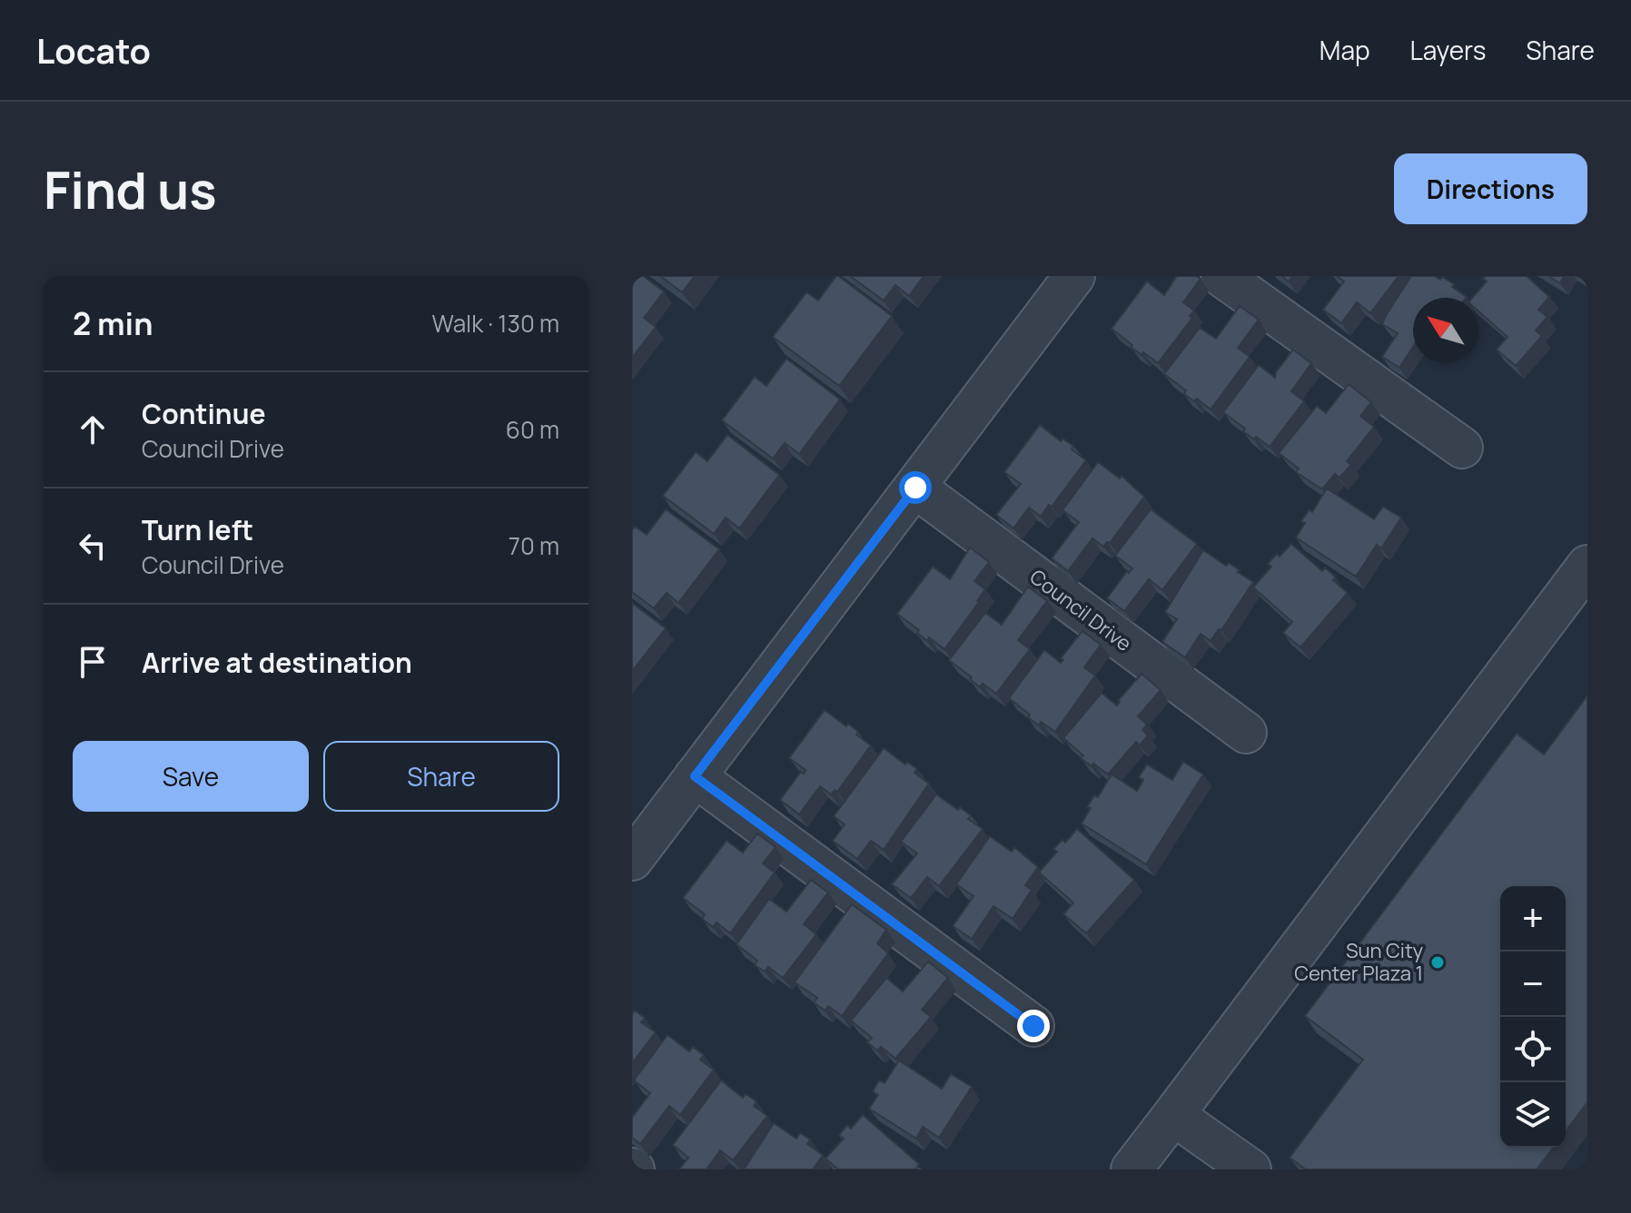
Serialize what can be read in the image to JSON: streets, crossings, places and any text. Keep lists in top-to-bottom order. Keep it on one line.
{"streets":{"street":["Council Drive"]},"places":["Sun City Center Plaza 1"],"north":"top left","page":{"header":"Locato","nav":["Map","Layers","Share"],"buttons":["Directions",["Save","Share"]],"title":"Find us","heading":["2 min","Walk · 130 m"],"list":[["Continue","Council Drive","60 m"],["Turn left","Council Drive","70 m"],"Arrive at destination"],"map_buttons":["+","−"]}}
